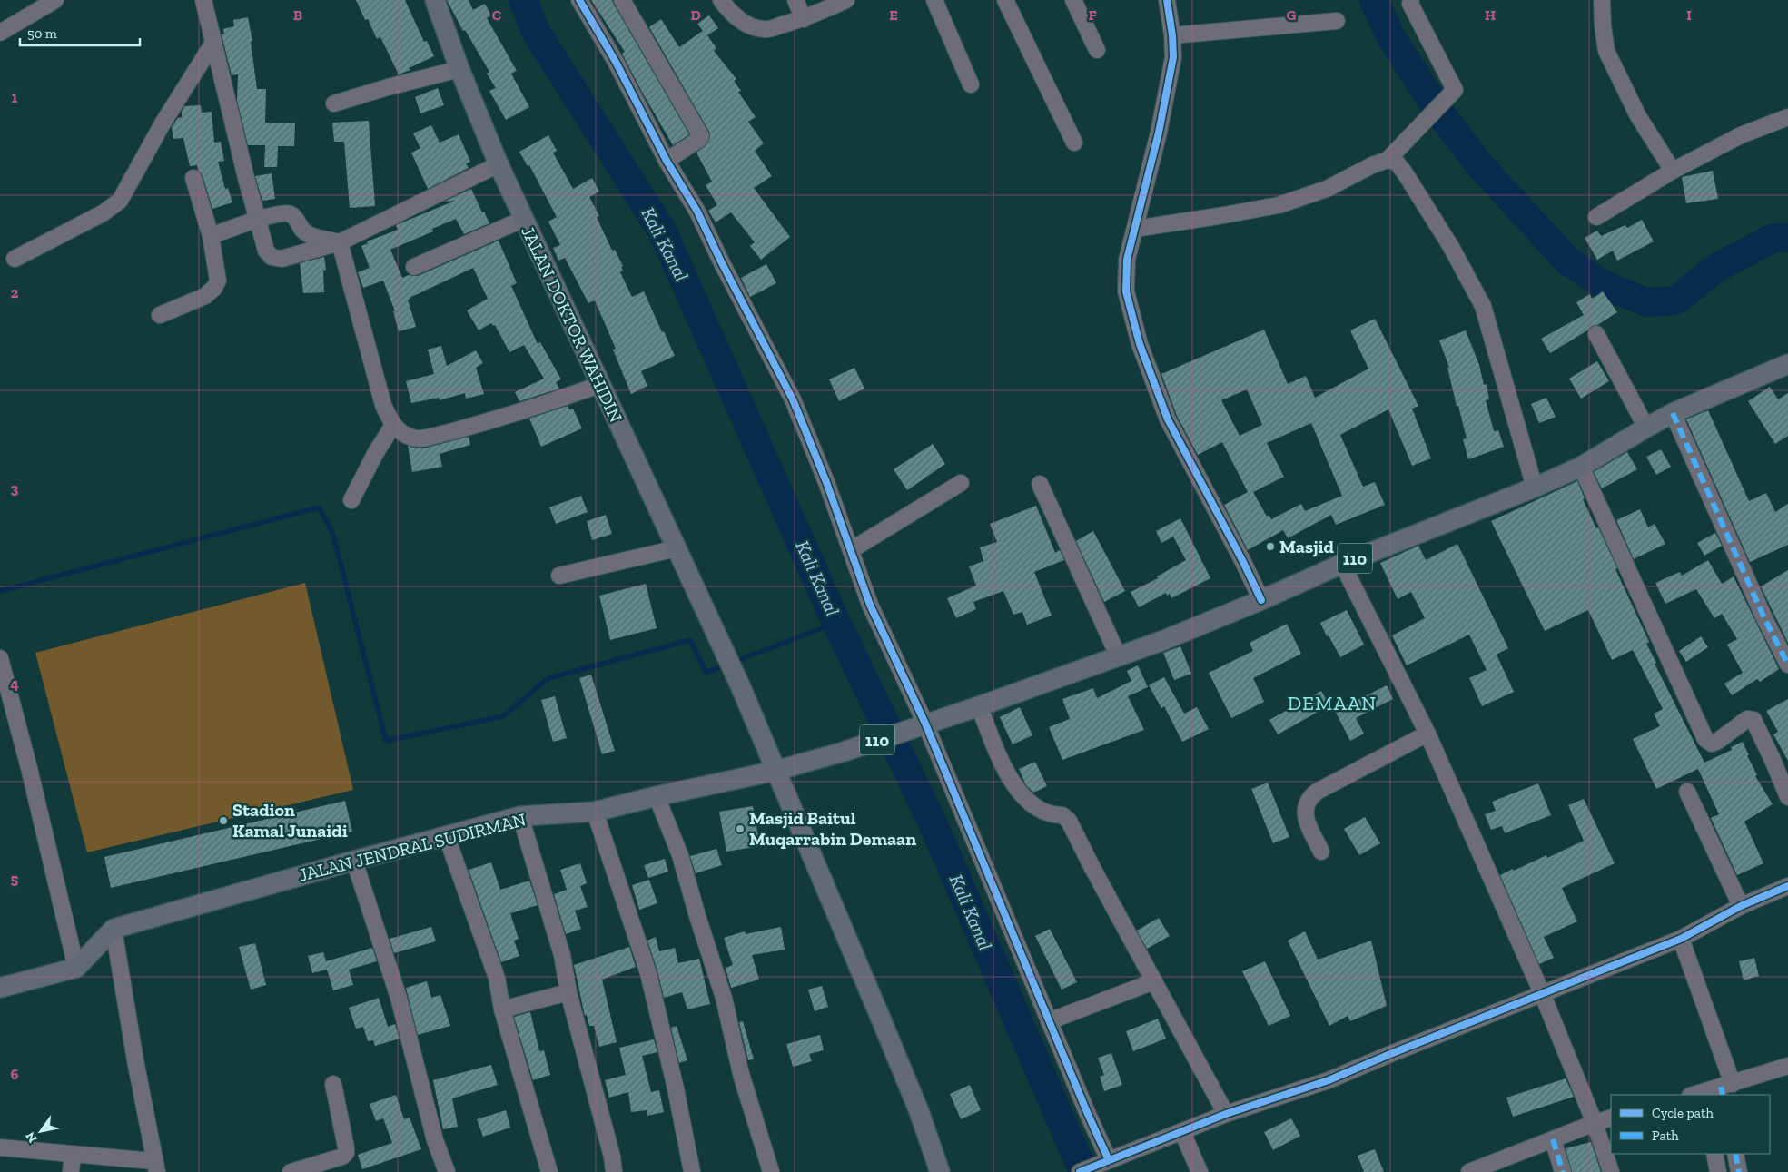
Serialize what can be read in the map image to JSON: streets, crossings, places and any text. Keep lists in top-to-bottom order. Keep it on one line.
{"streets":{"main road":["JALAN DOKTOR WAHIDIN","110","JALAN JENDRAL SUDIRMAN"]},"crossings":[["JALAN DOKTOR WAHIDIN","JALAN JENDRAL SUDIRMAN"],["110","JALAN JENDRAL SUDIRMAN"]],"districts":["DEMAAN"],"water":["Kali Kanal"],"places":["Masjid","Stadion Kamal Junaidi","Masjid Baitul Muqarrabin Demaan"],"legend":["Cycle path","Path"],"scale_bar":"50 m","north":"bottom left","grid":{"columns":["B","C","D","E","F","G","H","I"],"rows":["1","2","3","4","5","6"]}}
